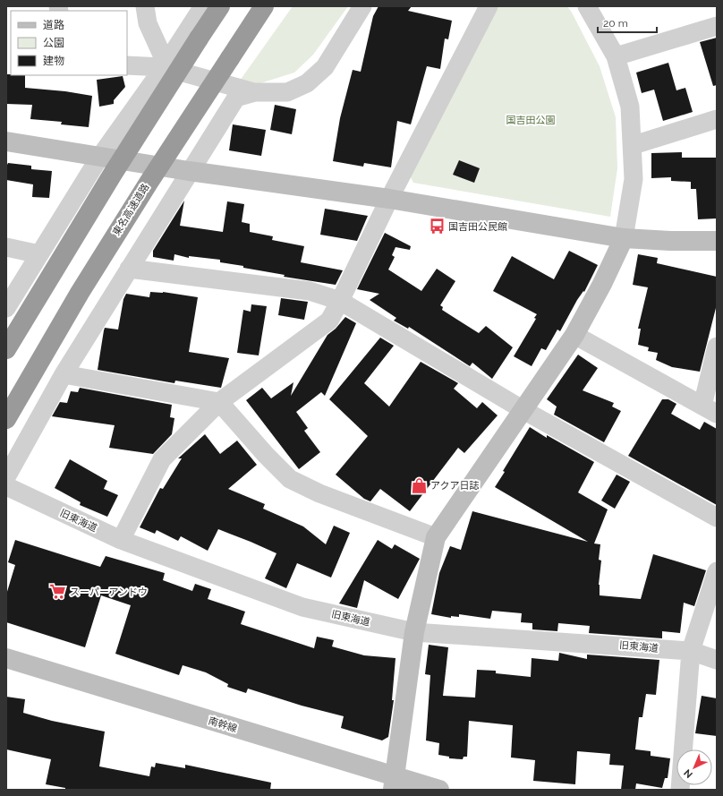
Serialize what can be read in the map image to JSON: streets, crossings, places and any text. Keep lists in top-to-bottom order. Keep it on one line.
{"streets":{"highway":["東名高速道路"],"street":["旧東海道","南幹線"]},"parks":["国吉田公園"],"places":{"bus stop":["国吉田公民館"],"shop":["アクア日誌"],"supermarket":["スーパーアンドウ"]},"legend":["道路","公園","建物"],"scale_bar":"20 m","north":"bottom left"}
